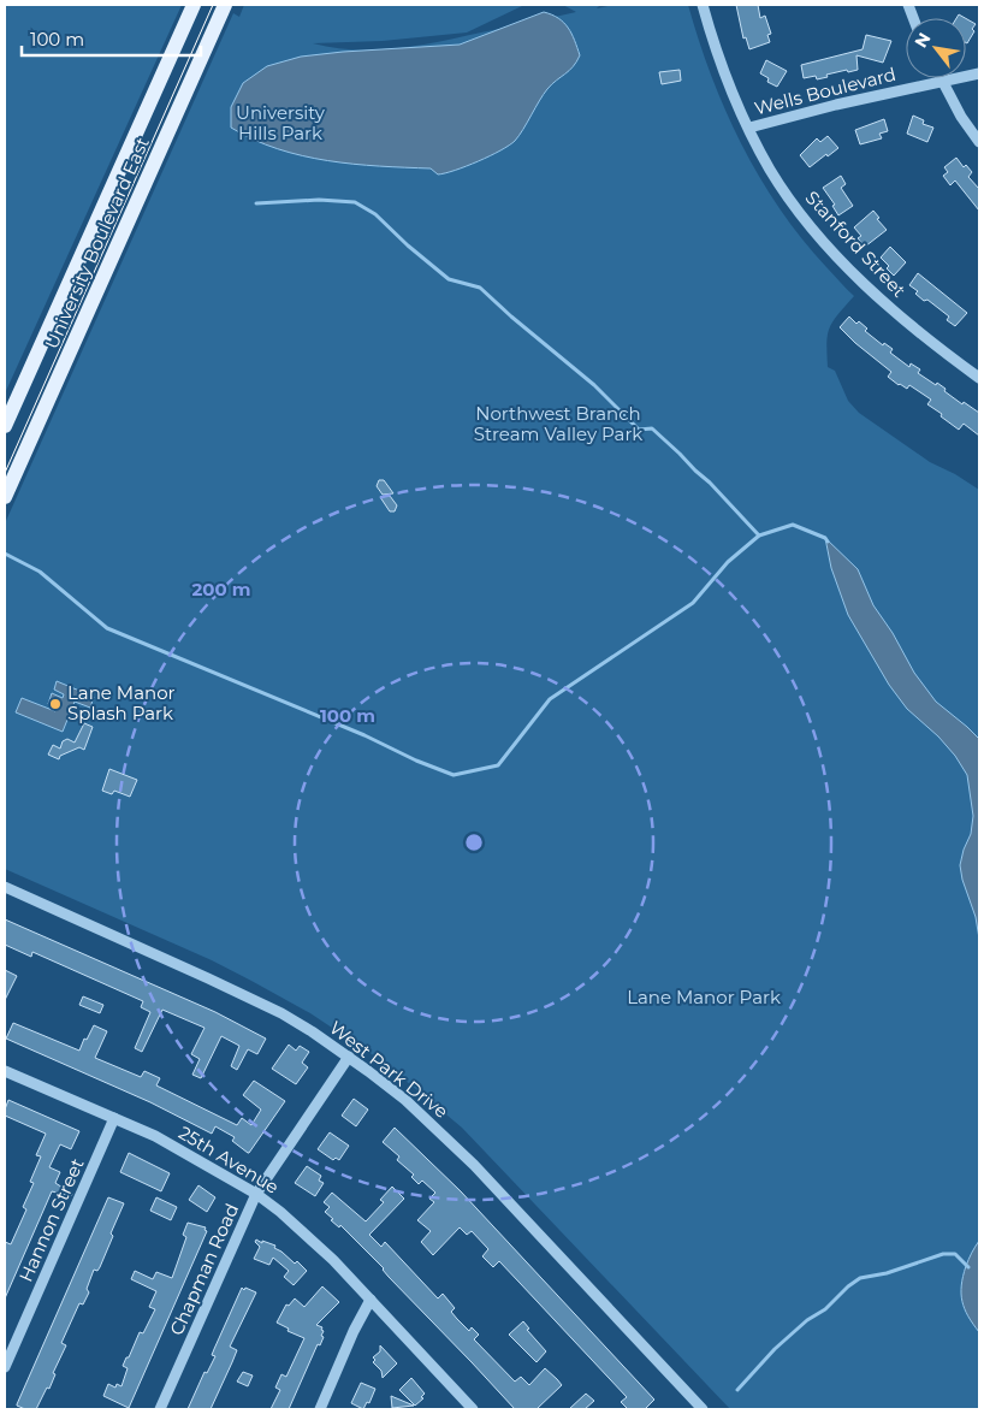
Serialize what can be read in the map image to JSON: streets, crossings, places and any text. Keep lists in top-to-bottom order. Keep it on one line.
{"streets":{"main road":["University Boulevard East"],"street":["Wells Boulevard","Stanford Street","West Park Drive","25th Avenue","Hannon Street","Chapman Road"]},"crossings":[["Wells Boulevard","Stanford Street"],["West Park Drive","Chapman Road"],["25th Avenue","Hannon Street"],["25th Avenue","Chapman Road"]],"parks":["University Hills Park","Northwest Branch Stream Valley Park","Lane Manor Park"],"places":["Lane Manor Splash Park"],"scale_bar":"100 m","north":"top left","rings":["200 m","100 m"]}
